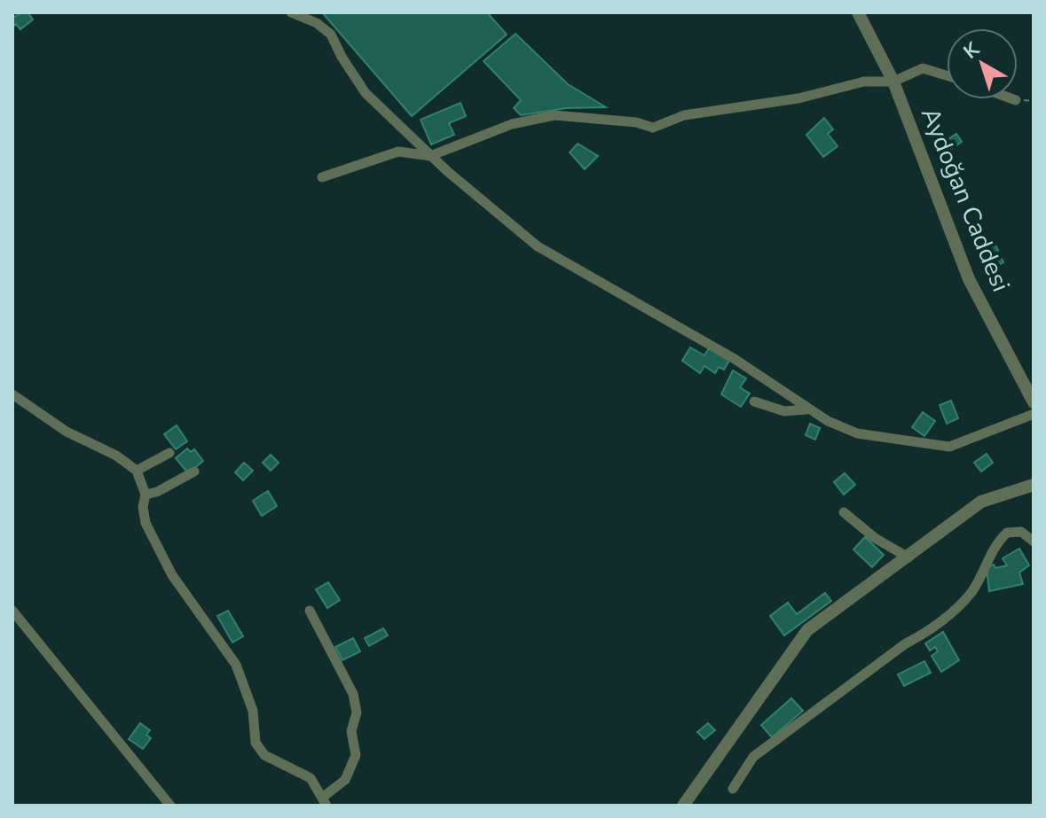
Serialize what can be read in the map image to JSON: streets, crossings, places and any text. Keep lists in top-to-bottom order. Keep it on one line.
{"streets":{"street":["Aydoğan Caddesi"]},"north":"top left"}
